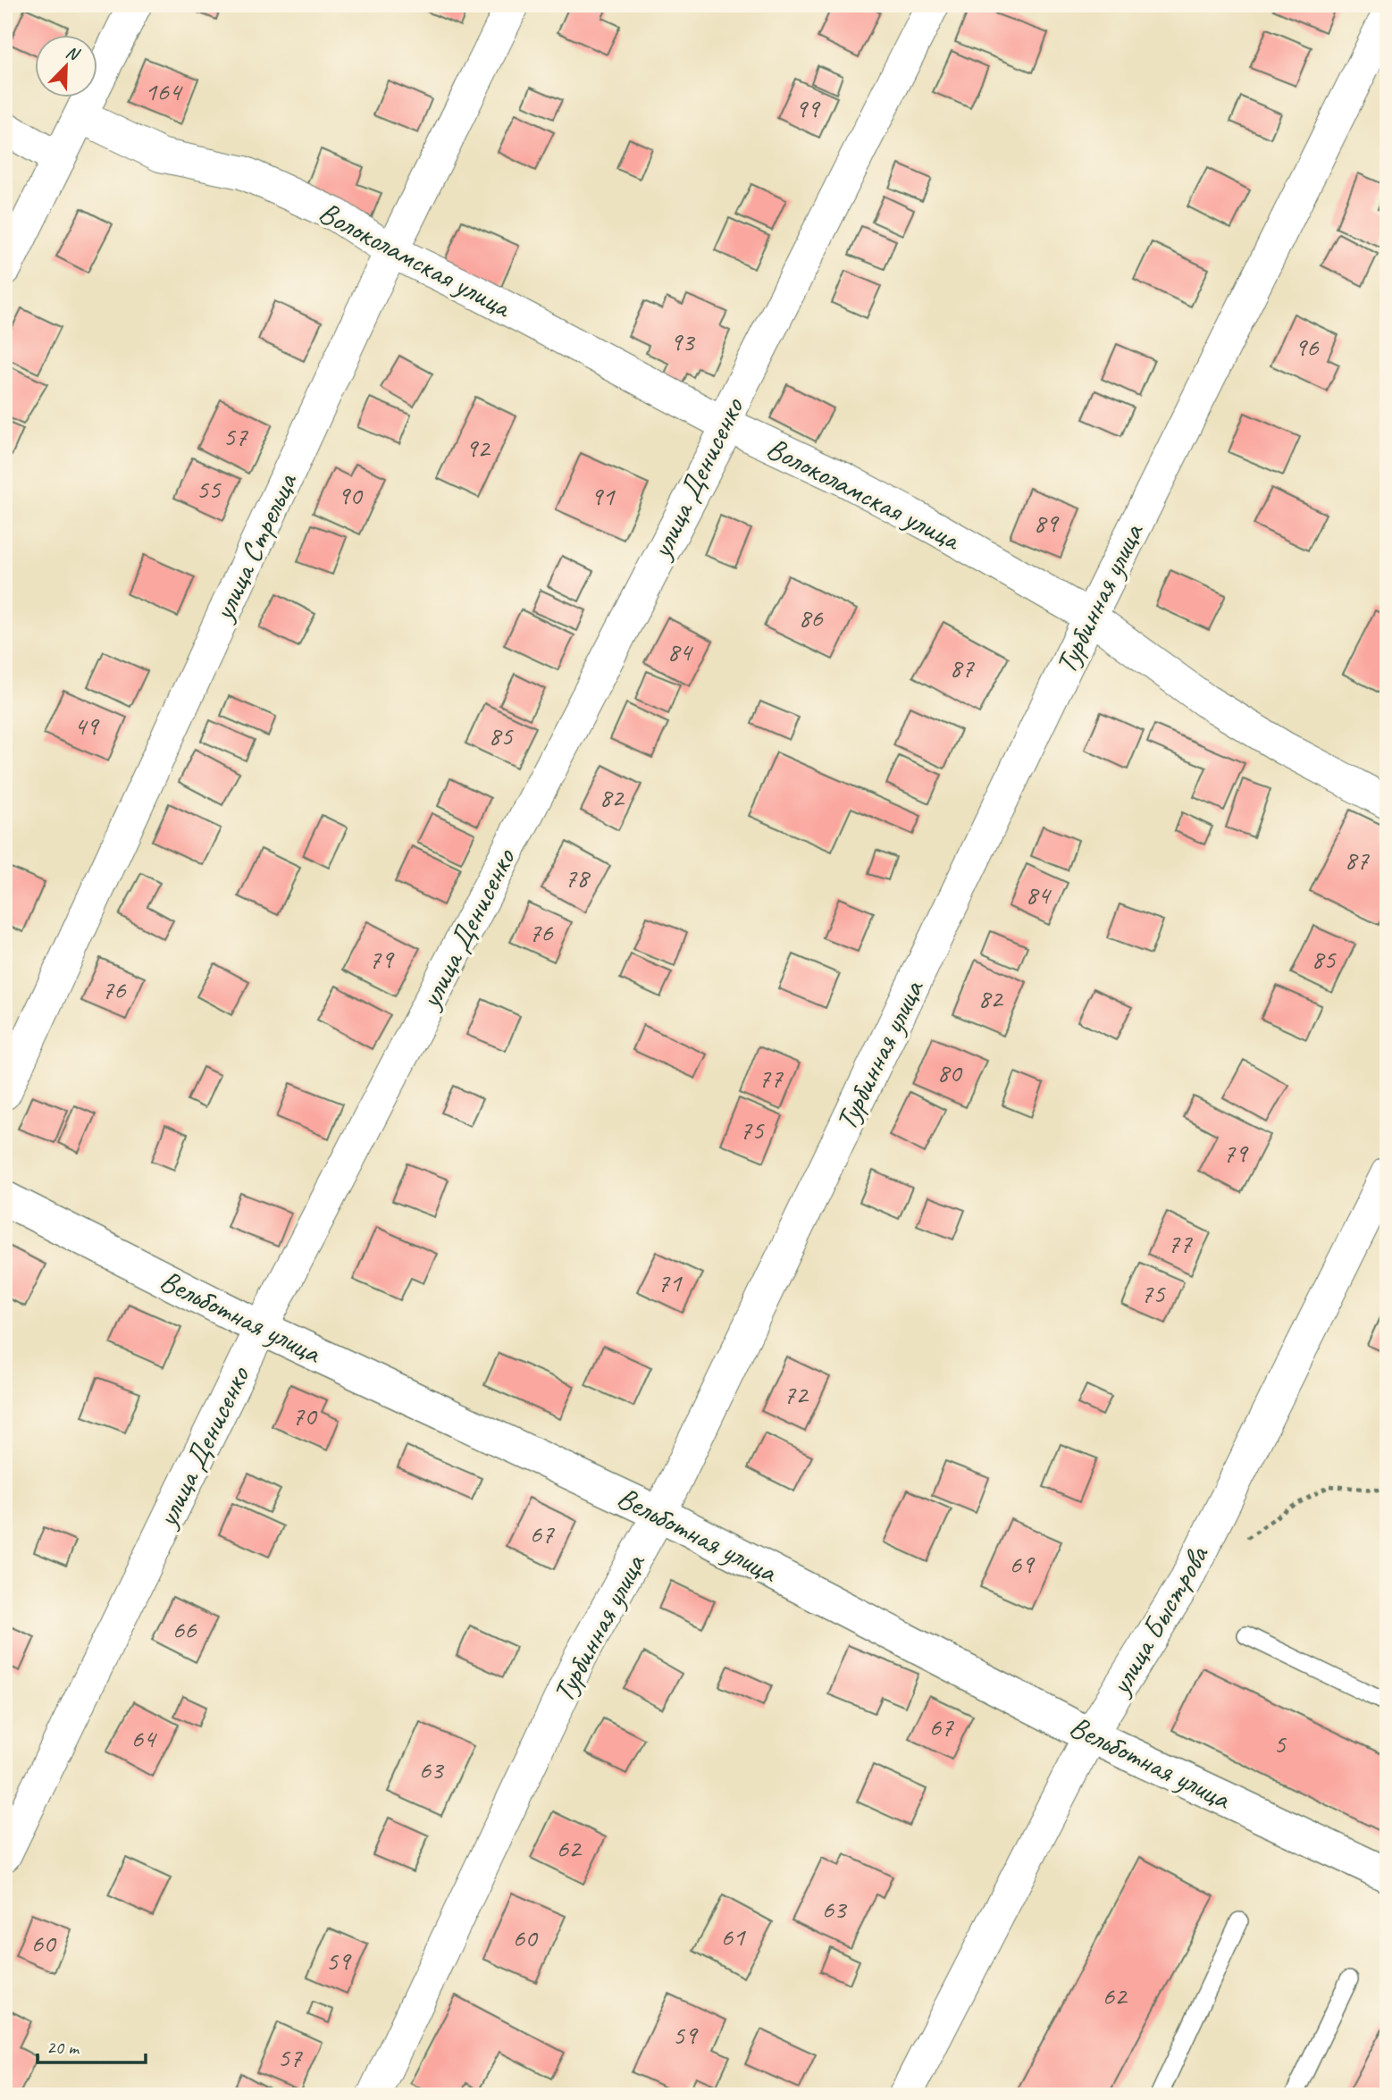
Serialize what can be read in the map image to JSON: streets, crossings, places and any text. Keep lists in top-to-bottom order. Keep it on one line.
{"streets":{"street":["Волоколамская улица","улица Денисенко","улица Стрельца","Турбинная улица","Вельботная улица","улица Быстрова"]},"crossings":[["Волоколамская улица","улица Денисенко"],["Волоколамская улица","улица Стрельца"],["Волоколамская улица","Турбинная улица"],["улица Денисенко","Вельботная улица"],["Турбинная улица","Вельботная улица"],["Вельботная улица","улица Быстрова"]],"house_numbers":["164","99","93","96","57","92","55","90","91","89","86","84","87","49","85","82","87","78","84","76","79","85","76","82","80","77","75","79","77","71","75","72","70","67","69","66","67","64","5","63","62","63","61","60","60","59","62","59","57"],"scale_bar":"20 m","north":"top right"}
